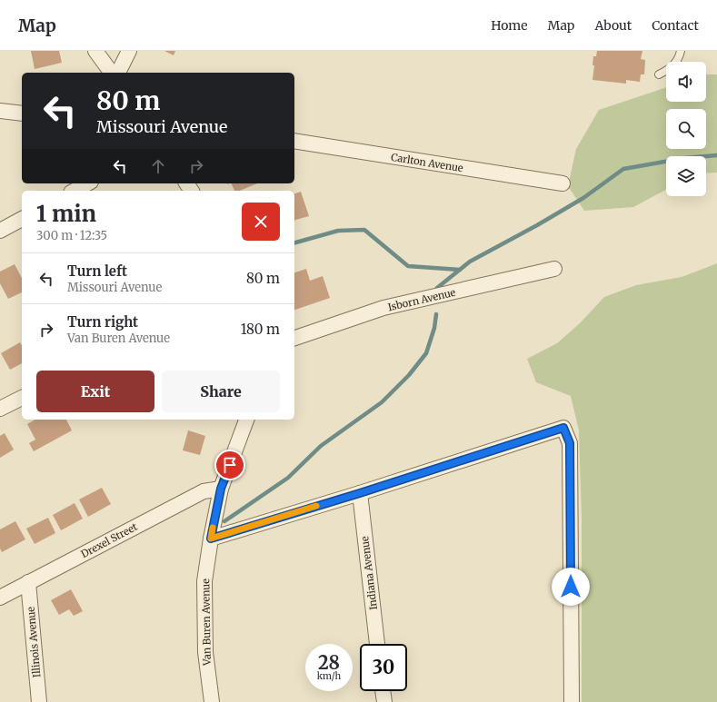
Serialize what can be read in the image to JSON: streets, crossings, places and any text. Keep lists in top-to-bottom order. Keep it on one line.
{"streets":{"street":["Carlton Avenue","Isborn Avenue","Drexel Street","Indiana Avenue","Van Buren Avenue","Illinois Avenue"]},"crossings":[["Drexel Street","Van Buren Avenue"],["Drexel Street","Illinois Avenue"]],"page":{"header":"Map","nav":["Home","Map","About","Contact"],"turn":["80 m","Missouri Avenue"],"heading":["1 min","300 m · 12:35"],"list":[{"name":"Turn left","note":"Missouri Avenue","value":"80 m"},{"name":"Turn right","note":"Van Buren Avenue","value":"180 m"}],"buttons":["Exit","Share"],"speed":"28 km/h","limit":"30"}}
